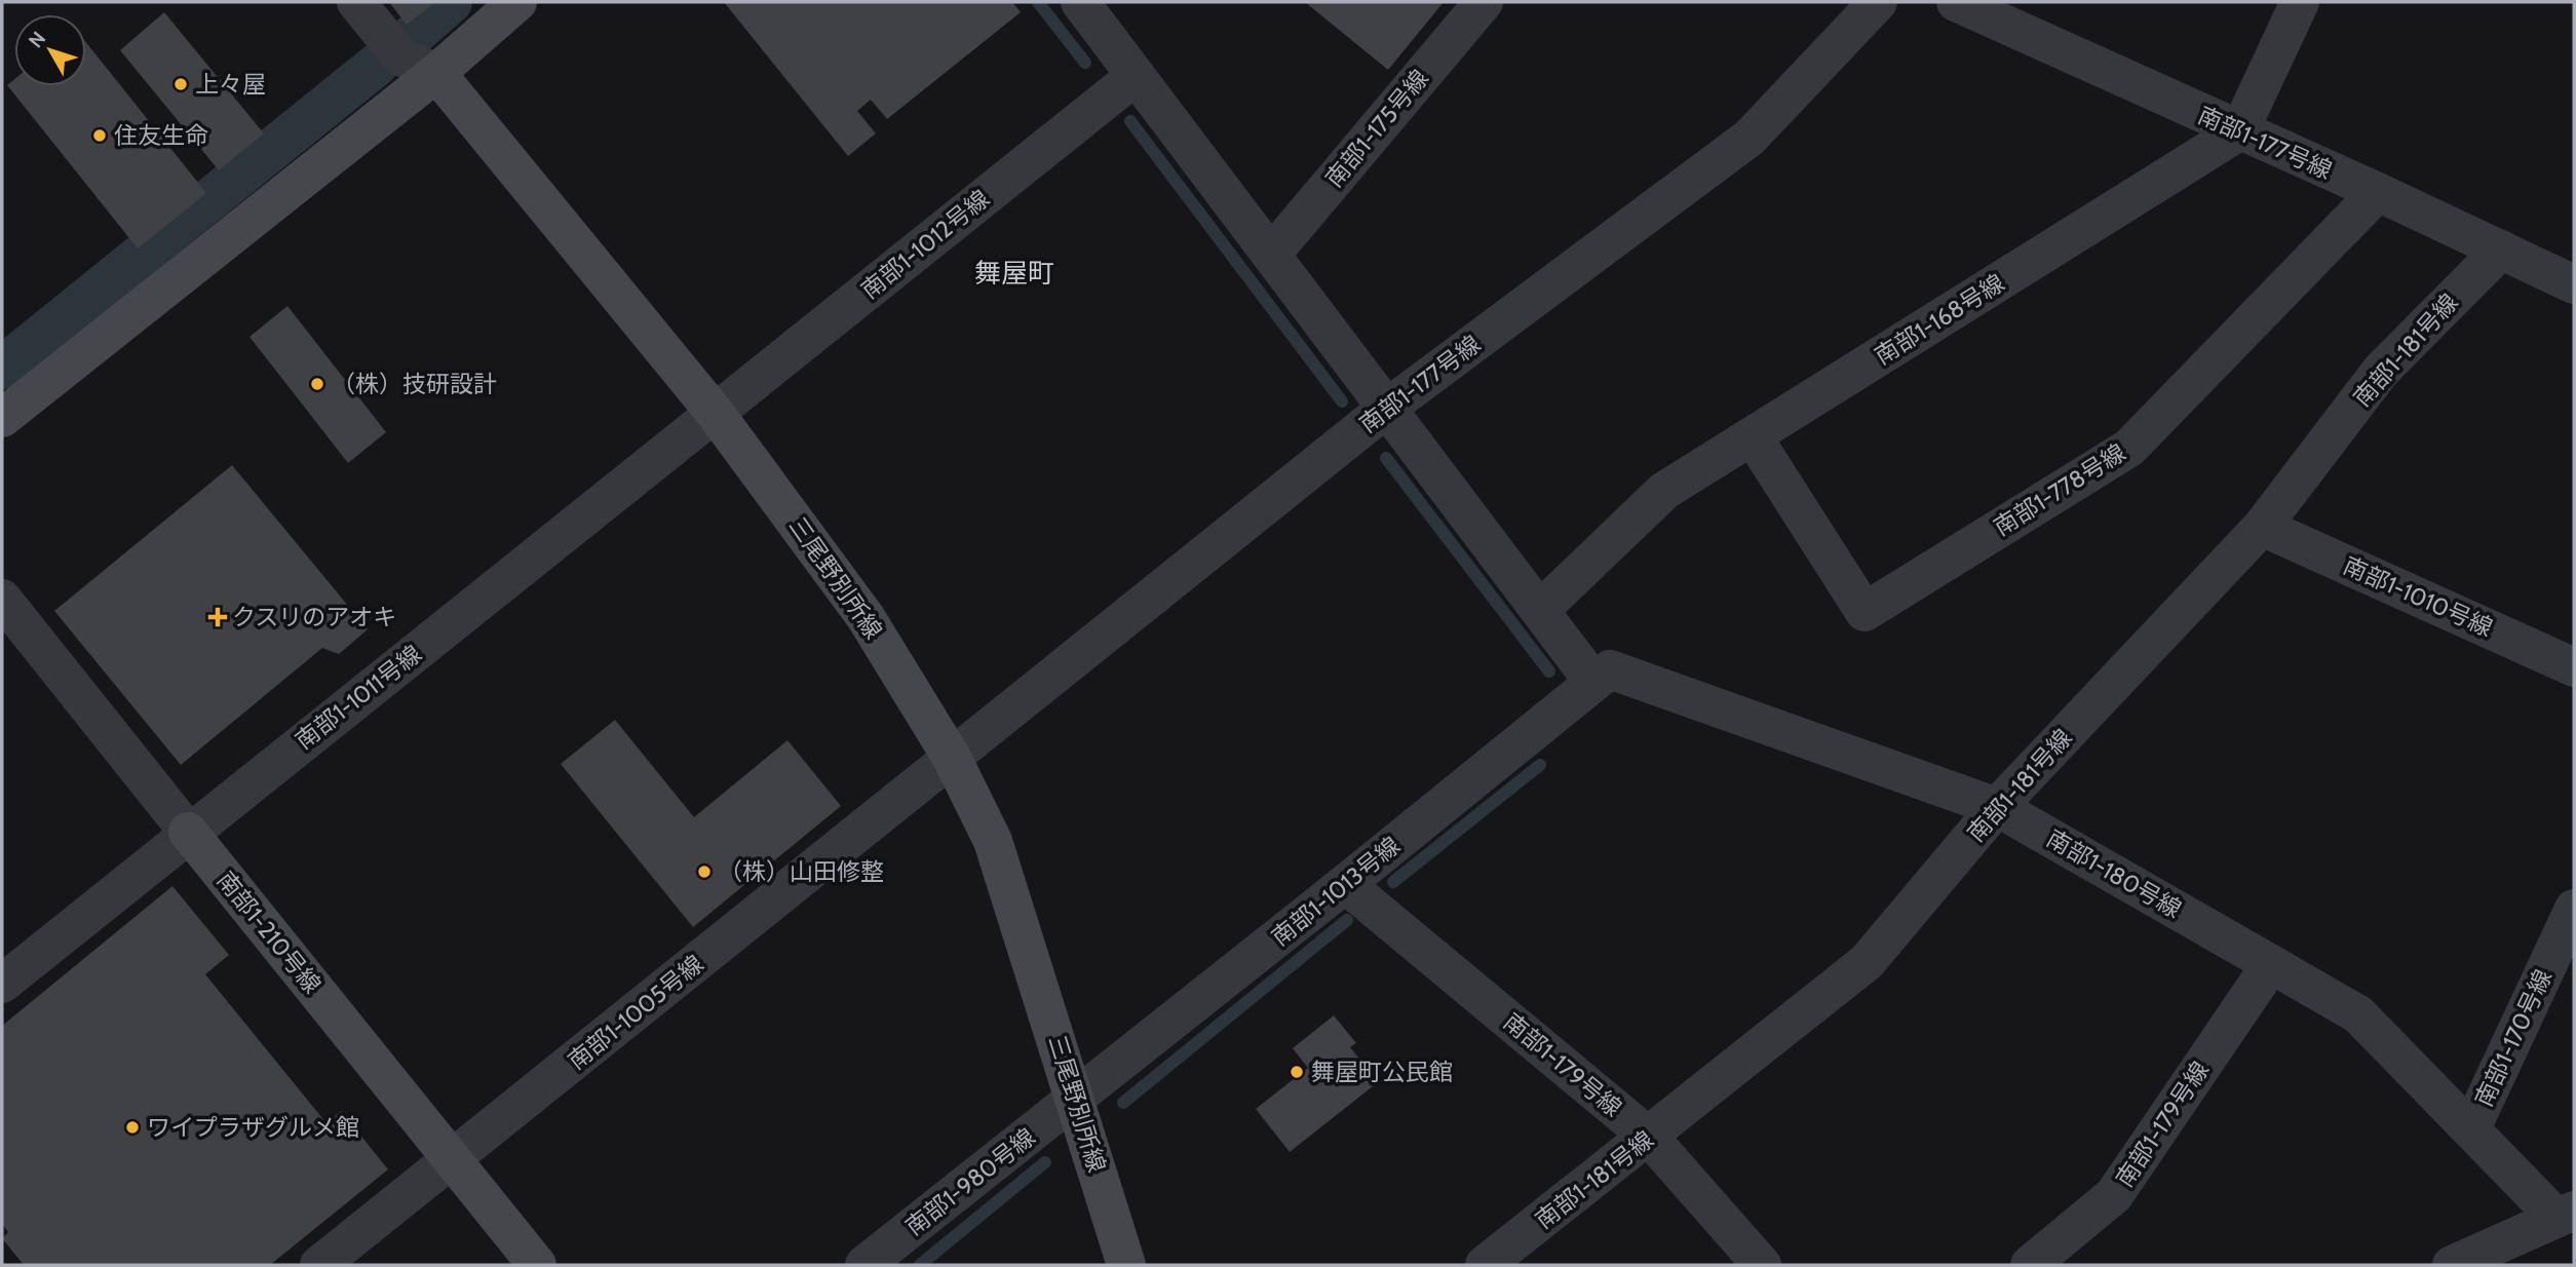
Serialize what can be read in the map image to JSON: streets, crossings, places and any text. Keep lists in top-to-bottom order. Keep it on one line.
{"streets":{"main road":["三尾野別所線","南部1-210号線"],"street":["南部1-175号線","南部1-177号線","南部1-1012号線","南部1-168号線","南部1-181号線","南部1-778号線","南部1-1010号線","南部1-1011号線","南部1-180号線","南部1-1013号線","南部1-1005号線","南部1-170号線","南部1-179号線","南部1-980号線"]},"crossings":[["南部1-177号線","南部1-168号線"],["南部1-177号線","南部1-181号線"],["南部1-177号線","南部1-778号線"],["南部1-177号線","三尾野別所線"],["南部1-177号線","南部1-1005号線"],["南部1-1012号線","三尾野別所線"],["南部1-1012号線","南部1-1011号線"],["南部1-168号線","南部1-778号線"],["南部1-181号線","南部1-1010号線"],["南部1-181号線","南部1-180号線"],["南部1-181号線","南部1-179号線"],["三尾野別所線","南部1-1011号線"],["三尾野別所線","南部1-1013号線"],["三尾野別所線","南部1-1005号線"],["三尾野別所線","南部1-980号線"],["南部1-1011号線","南部1-210号線"],["南部1-180号線","南部1-1013号線"],["南部1-180号線","南部1-170号線"],["南部1-180号線","南部1-179号線"],["南部1-1013号線","南部1-179号線"],["南部1-1013号線","南部1-980号線"],["南部1-210号線","南部1-1005号線"]],"districts":["舞屋町"],"places":{"other":["上々屋","住友生命","（株）技研設計","（株）山田修整","舞屋町公民館","ワイプラザグルメ館"],"health":["クスリのアオキ"]},"north":"top left"}
